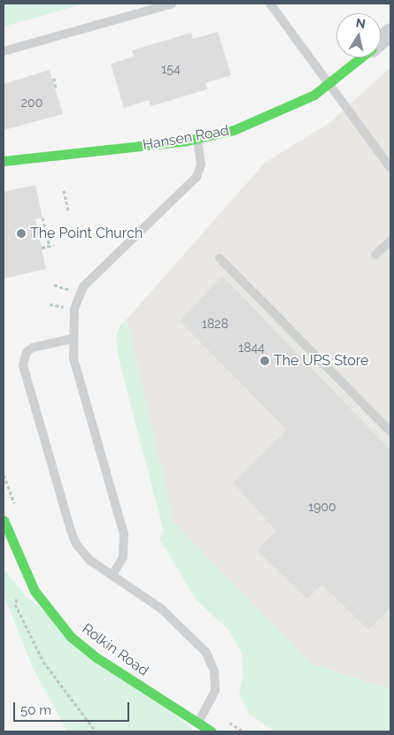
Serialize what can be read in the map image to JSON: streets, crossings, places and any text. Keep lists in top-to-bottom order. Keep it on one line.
{"streets":{"street":["Hansen Road","Rolkin Road"]},"places":["The Point Church","The UPS Store"],"house_numbers":["154","200","1828","1844","1900"],"scale_bar":"50 m","north":"top"}
